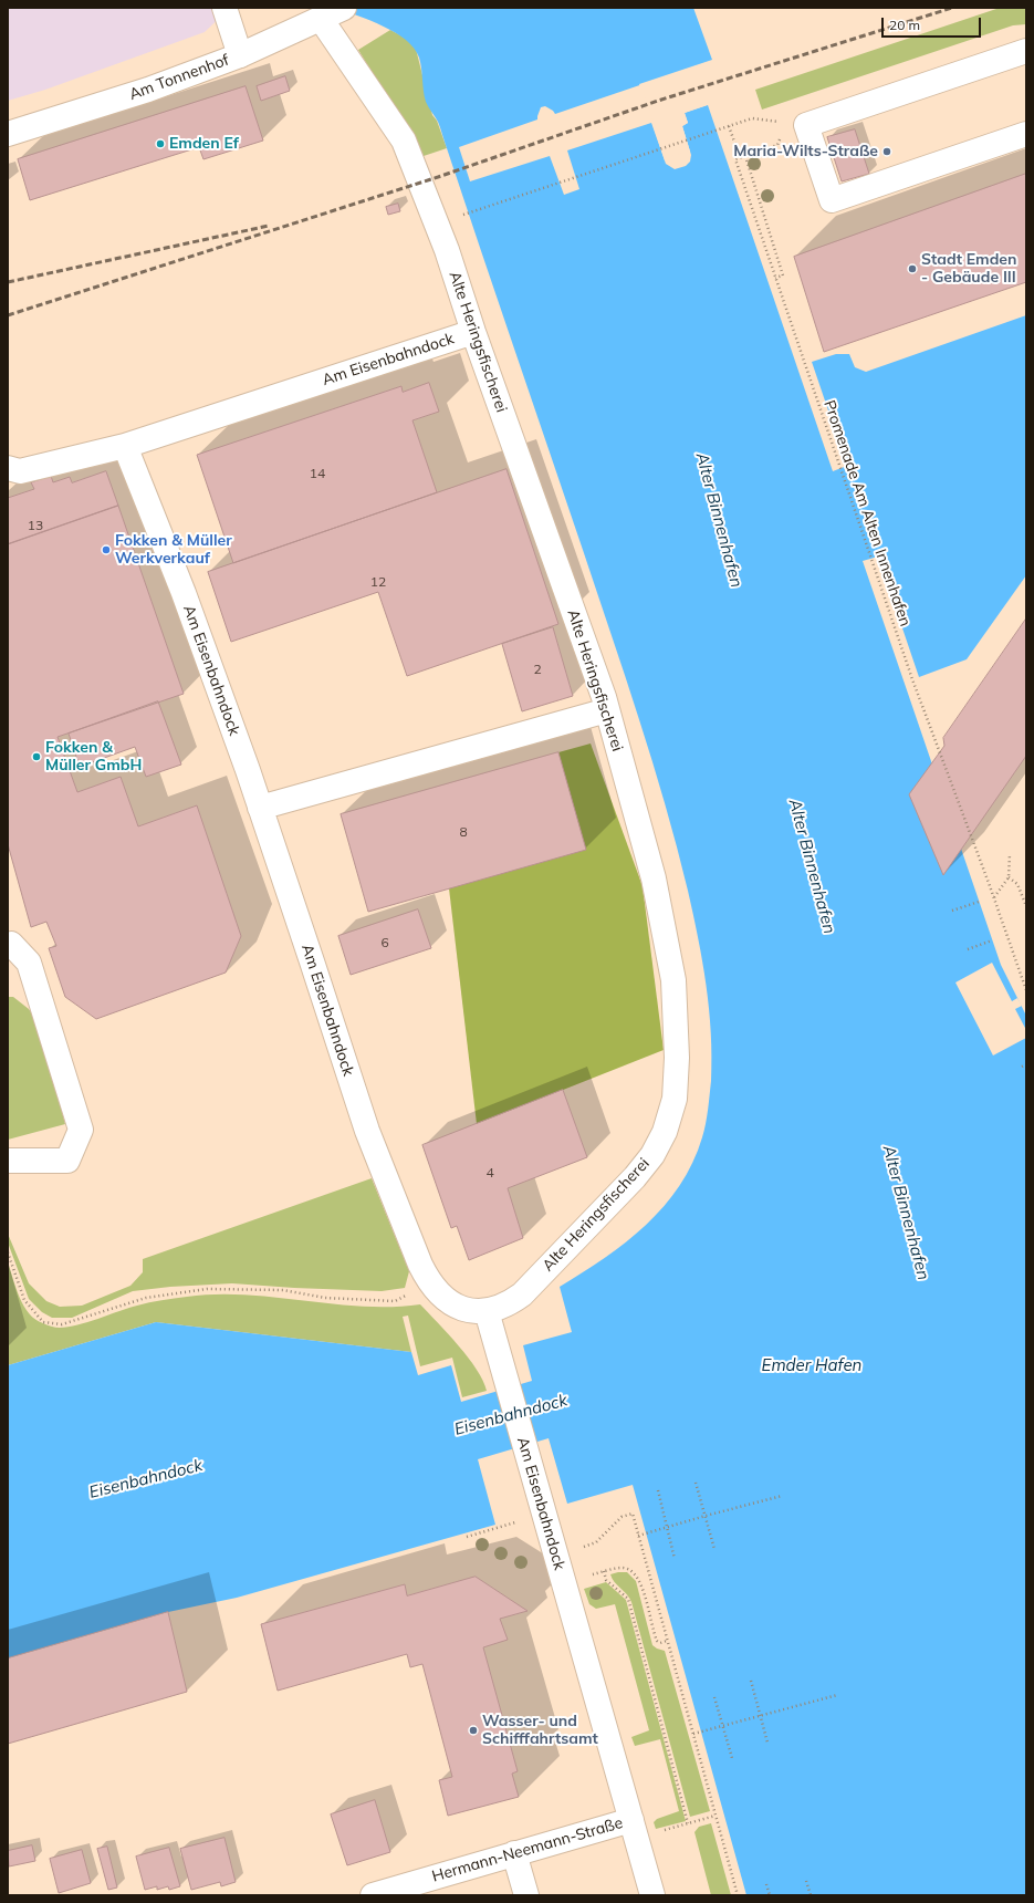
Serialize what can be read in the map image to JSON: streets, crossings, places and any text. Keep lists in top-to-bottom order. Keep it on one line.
{"streets":{"street":["Am Tonnenhof","Alte Heringsfischerei","Am Eisenbahndock","Hermann-Neemann-Straße"],"path":["Promenade Am Alten Innenhafen"]},"crossings":[["Am Tonnenhof","Alte Heringsfischerei"],["Alte Heringsfischerei","Am Eisenbahndock"],["Am Eisenbahndock","Hermann-Neemann-Straße"]],"water":["Alter Binnenhafen","Emder Hafen","Eisenbahndock"],"places":["Emden Ef","Maria-Wilts-Straße","Stadt Emden - Gebäude III","Fokken & Müller Werkverkauf","Fokken & Müller GmbH","Wasser- und Schifffahrtsamt"],"house_numbers":["14","13","12","2","8","6","4"],"scale_bar":"20 m"}
